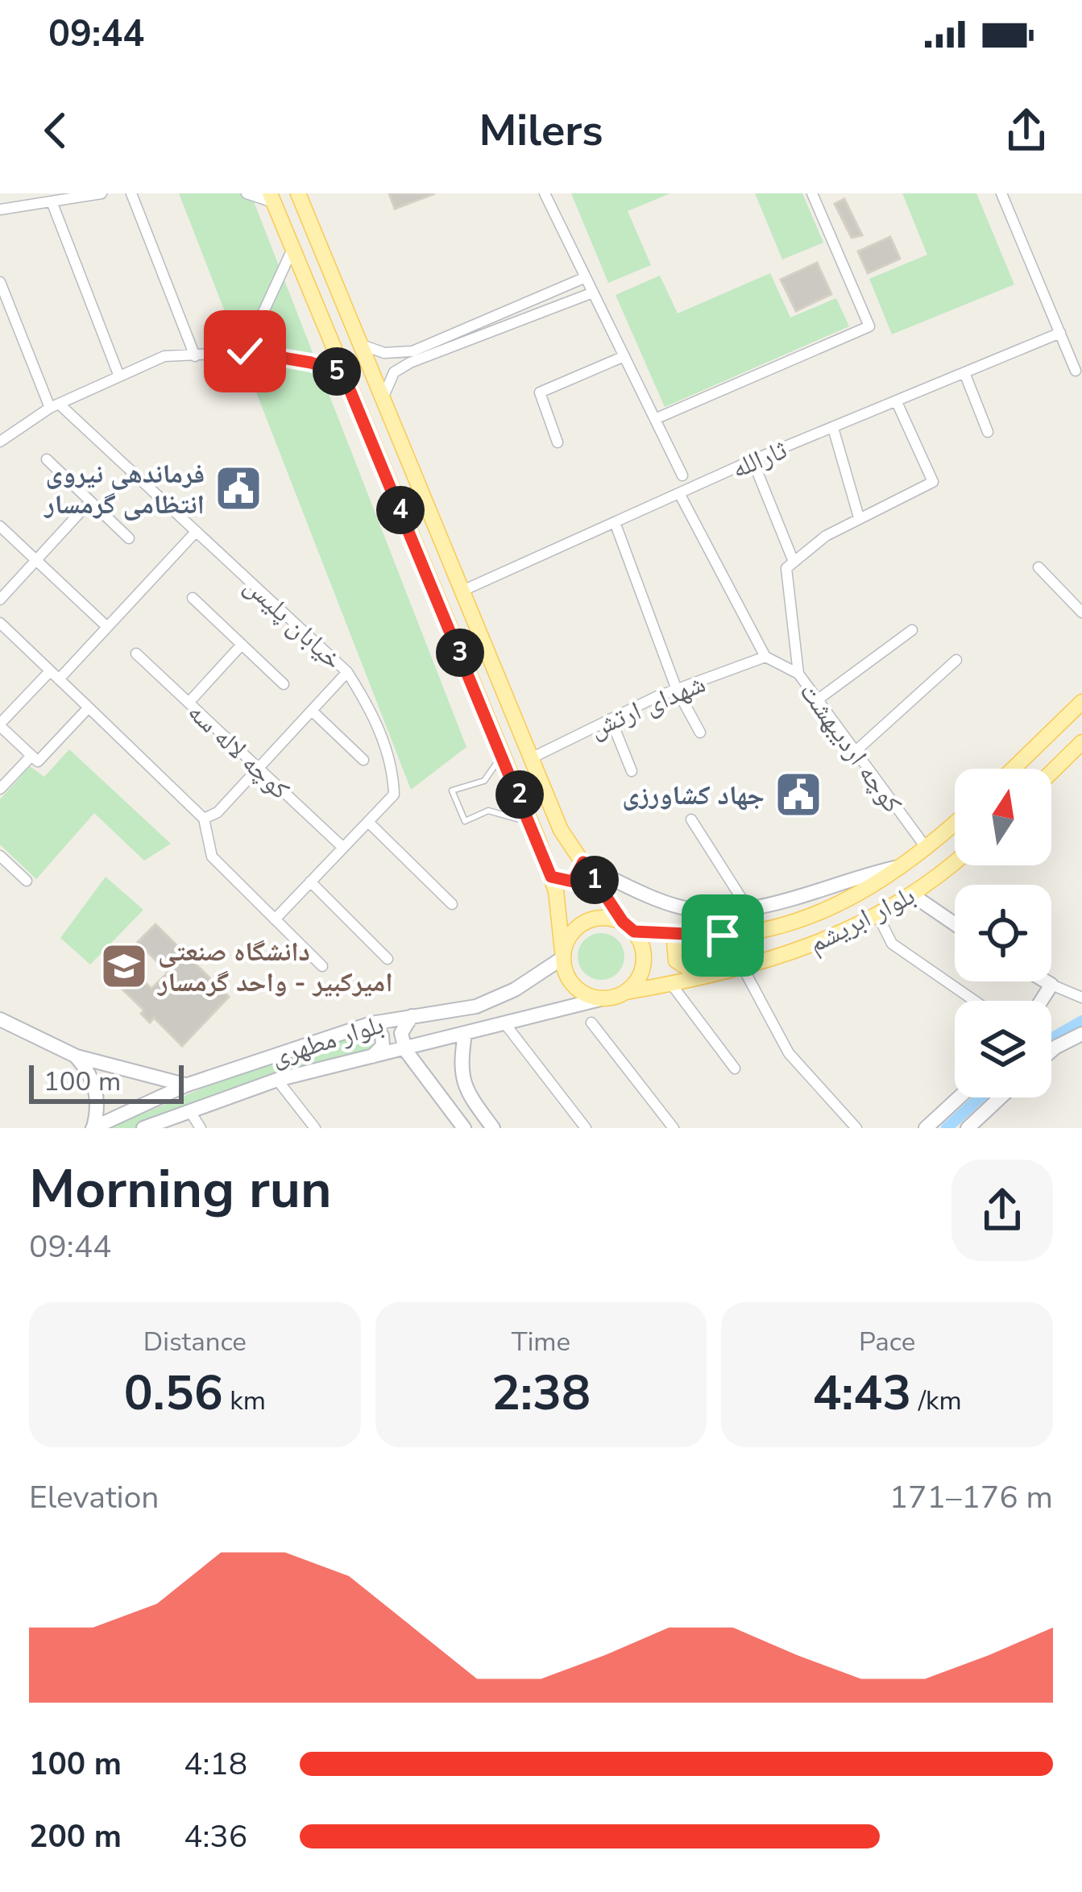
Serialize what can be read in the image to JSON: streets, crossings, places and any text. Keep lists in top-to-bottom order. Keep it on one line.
{"streets":{"main road":["بلوار ابریشم","بلوار مطهری"],"street":["ثارالله","خیابان پلیس","شهدای ارتش","کوچه اردیبهشت","کوچه لاله سه"]},"crossings":[["خیابان پلیس","کوچه لاله سه"],["شهدای ارتش","کوچه اردیبهشت"],["کوچه اردیبهشت","بلوار ابریشم"],["بلوار ابریشم","بلوار مطهری"]],"places":{"public building":["فرماندهی نیروی انتظامی گرمسار","جهاد کشاورزی"],"school or university":["دانشگاه صنعتی امیرکبیر - واحد گرمسار"]},"scale_bar":"100 m","north":"top","page":{"status":"09:44","header":"Milers","pins":["5","4","3","2","1"],"scale":"100 m","heading":["Morning run","09:44"],"stats":[["Distance","0.56 km"],["Time","2:38"],["Pace","4:43 /km"]],"chart":["Elevation","171–176 m"],"list":[{"name":"100 m","note":"4:18"},{"name":"200 m","note":"4:36"}]}}
